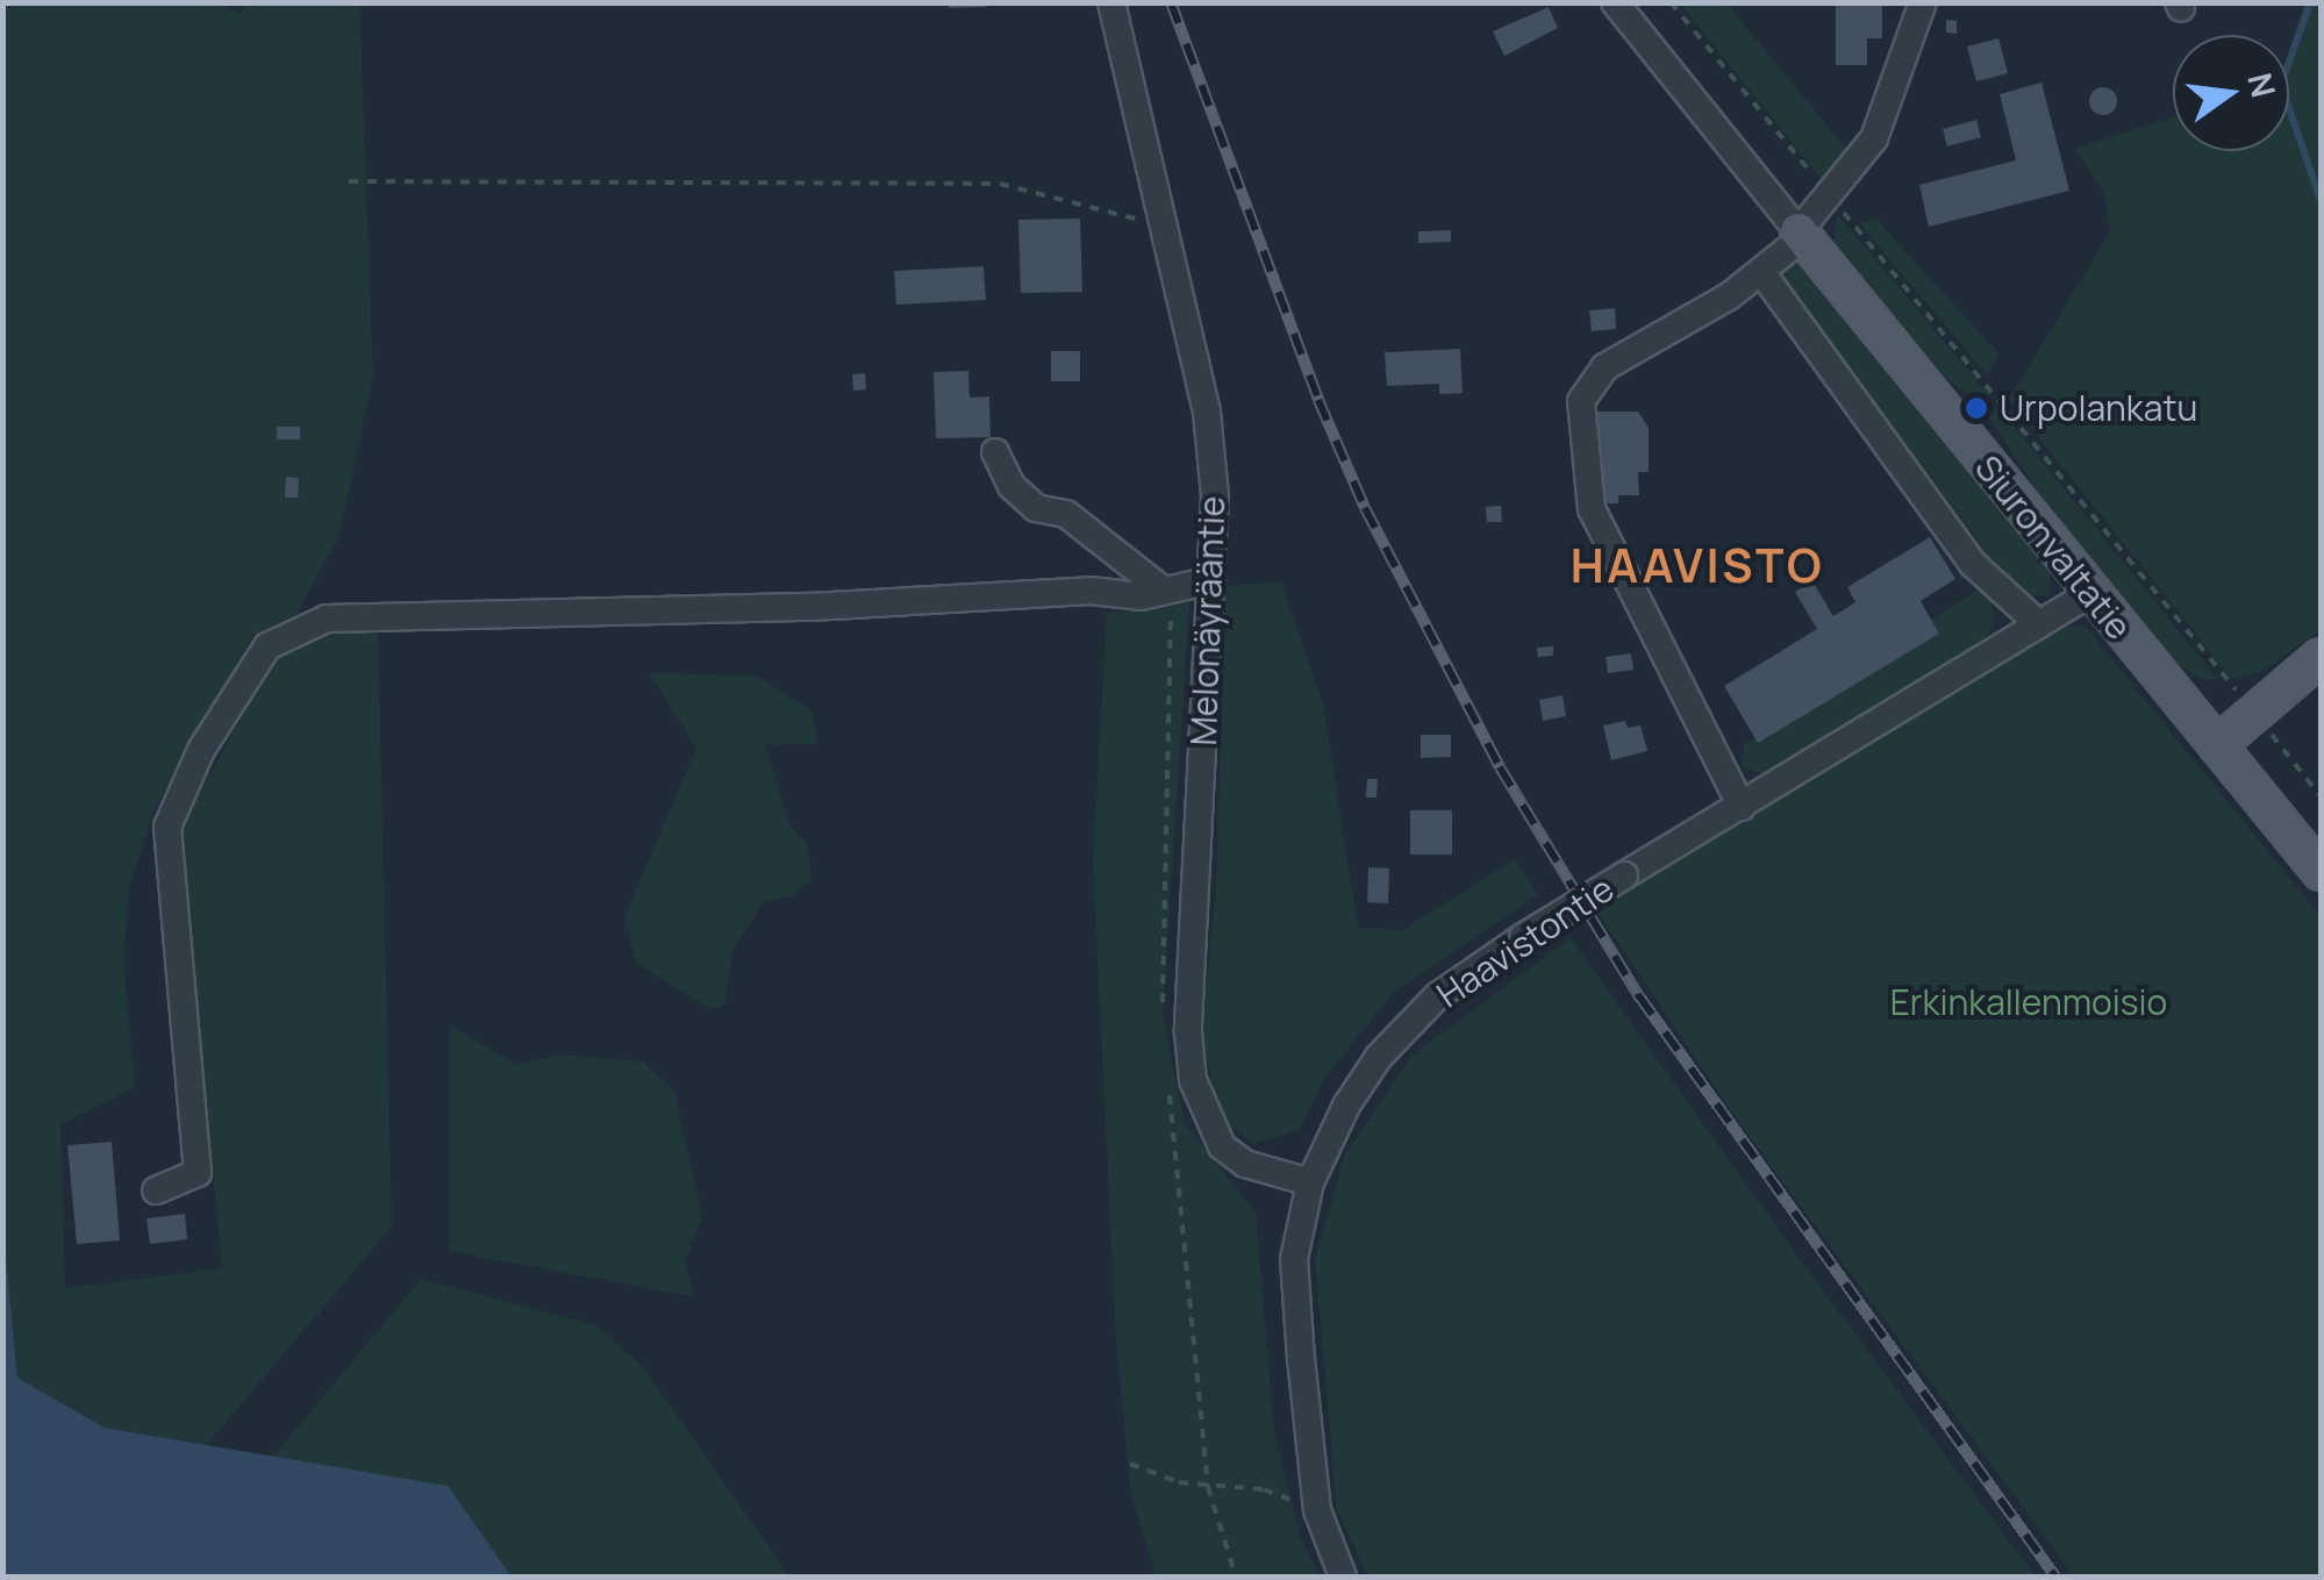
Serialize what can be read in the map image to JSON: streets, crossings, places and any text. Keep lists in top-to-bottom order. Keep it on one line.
{"streets":{"main road":["Siuronvaltatie"],"street":["Melonäyrääntie","Haavistontie"]},"crossings":[["Siuronvaltatie","Haavistontie"],["Melonäyrääntie","Haavistontie"]],"districts":["HAAVISTO"],"parks":["Erkinkallenmoisio"],"places":["Urpolankatu"],"north":"right"}
